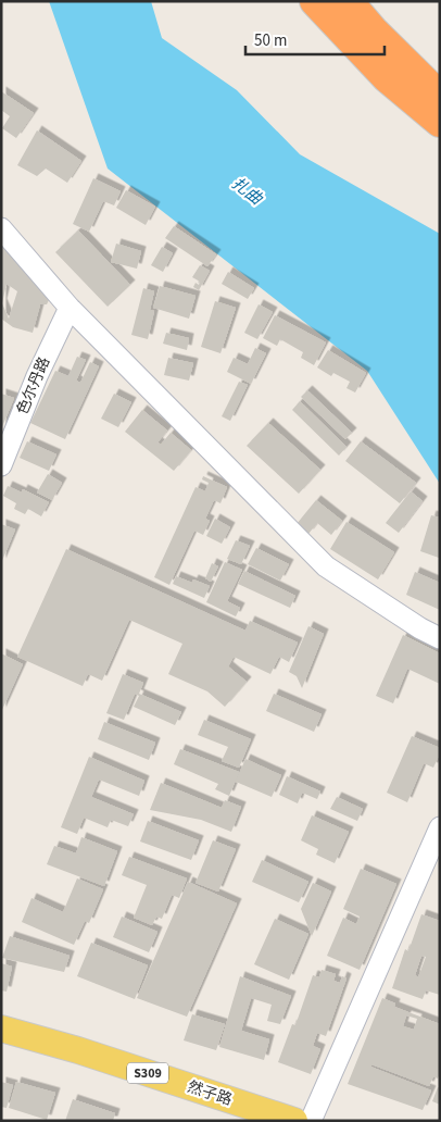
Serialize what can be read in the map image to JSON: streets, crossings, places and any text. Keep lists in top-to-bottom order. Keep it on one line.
{"streets":{"main road":["S309","然子路"],"street":["色尔丹路"]},"water":["扎曲"],"scale_bar":"50 m"}
